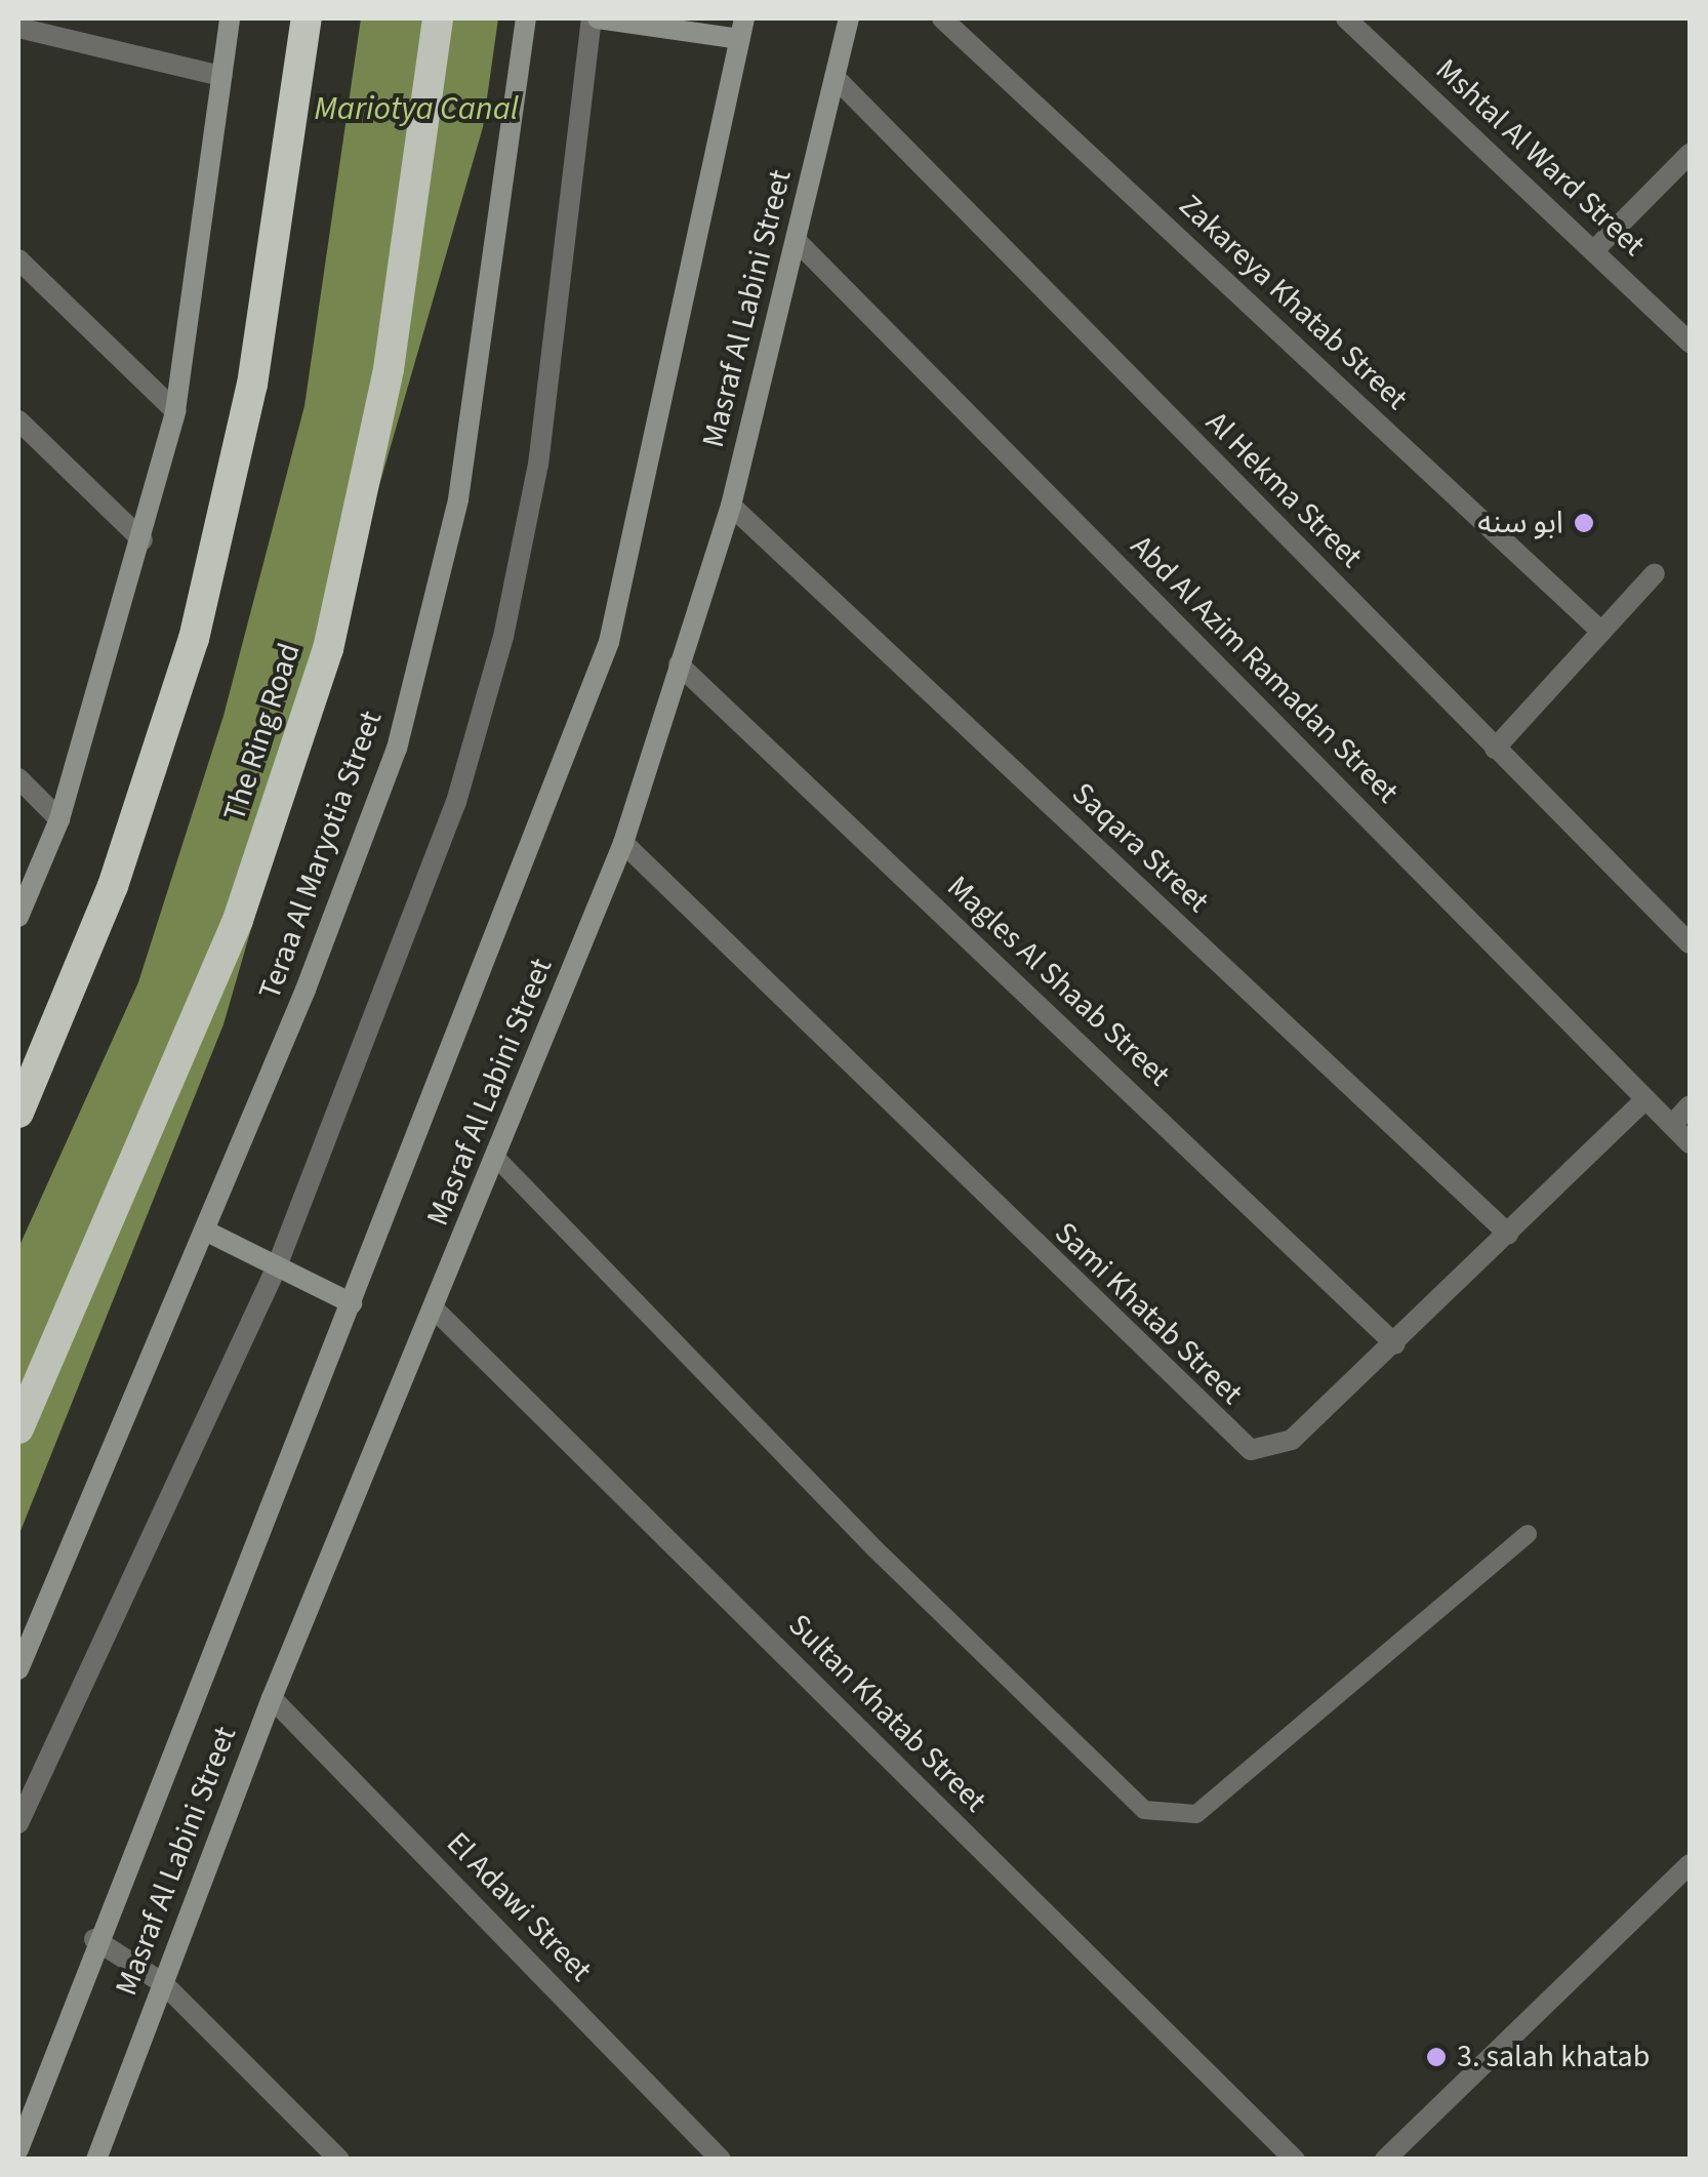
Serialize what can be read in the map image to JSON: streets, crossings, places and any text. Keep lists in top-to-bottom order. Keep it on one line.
{"streets":{"highway":["The Ring Road"],"main road":["Masraf Al Labini Street","Teraa Al Maryotia Street"],"street":["Mshtal Al Ward Street","Zakareya Khatab Street","Al Hekma Street","Abd Al Azim Ramadan Street","Saqara Street","Magles Al Shaab Street","Sami Khatab Street","Sultan Khatab Street","El Adawi Street"]},"crossings":[["Masraf Al Labini Street","Al Hekma Street"],["Masraf Al Labini Street","Abd Al Azim Ramadan Street"],["Masraf Al Labini Street","Saqara Street"],["Masraf Al Labini Street","Magles Al Shaab Street"],["Masraf Al Labini Street","Sami Khatab Street"],["Masraf Al Labini Street","Sultan Khatab Street"],["Masraf Al Labini Street","El Adawi Street"],["Abd Al Azim Ramadan Street","Sami Khatab Street"],["Saqara Street","Sami Khatab Street"],["Magles Al Shaab Street","Sami Khatab Street"]],"water":["Mariotya Canal"],"places":["ابو سنه","3. salah khatab"]}
